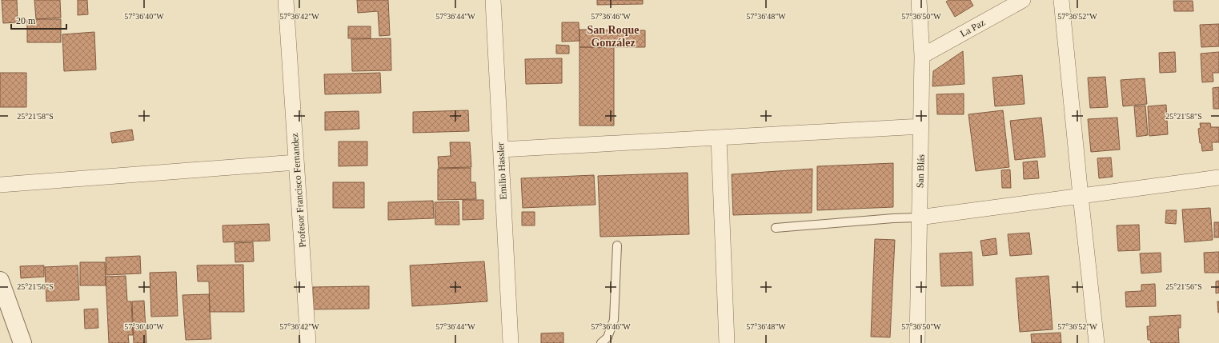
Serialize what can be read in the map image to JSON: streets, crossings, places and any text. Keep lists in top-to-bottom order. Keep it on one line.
{"streets":{"street":["La Paz","Emilio Hassler","San Blás","Profesor Francisco Fernandez"]},"crossings":[["La Paz","San Blás"]],"districts":["San Roque González"],"scale_bar":"20 m","coordinates":["57°36'40\"W","57°36'42\"W","57°36'44\"W","57°36'46\"W","57°36'48\"W","57°36'50\"W","57°36'52\"W","25°21'58\"S","25°21'56\"S"]}
